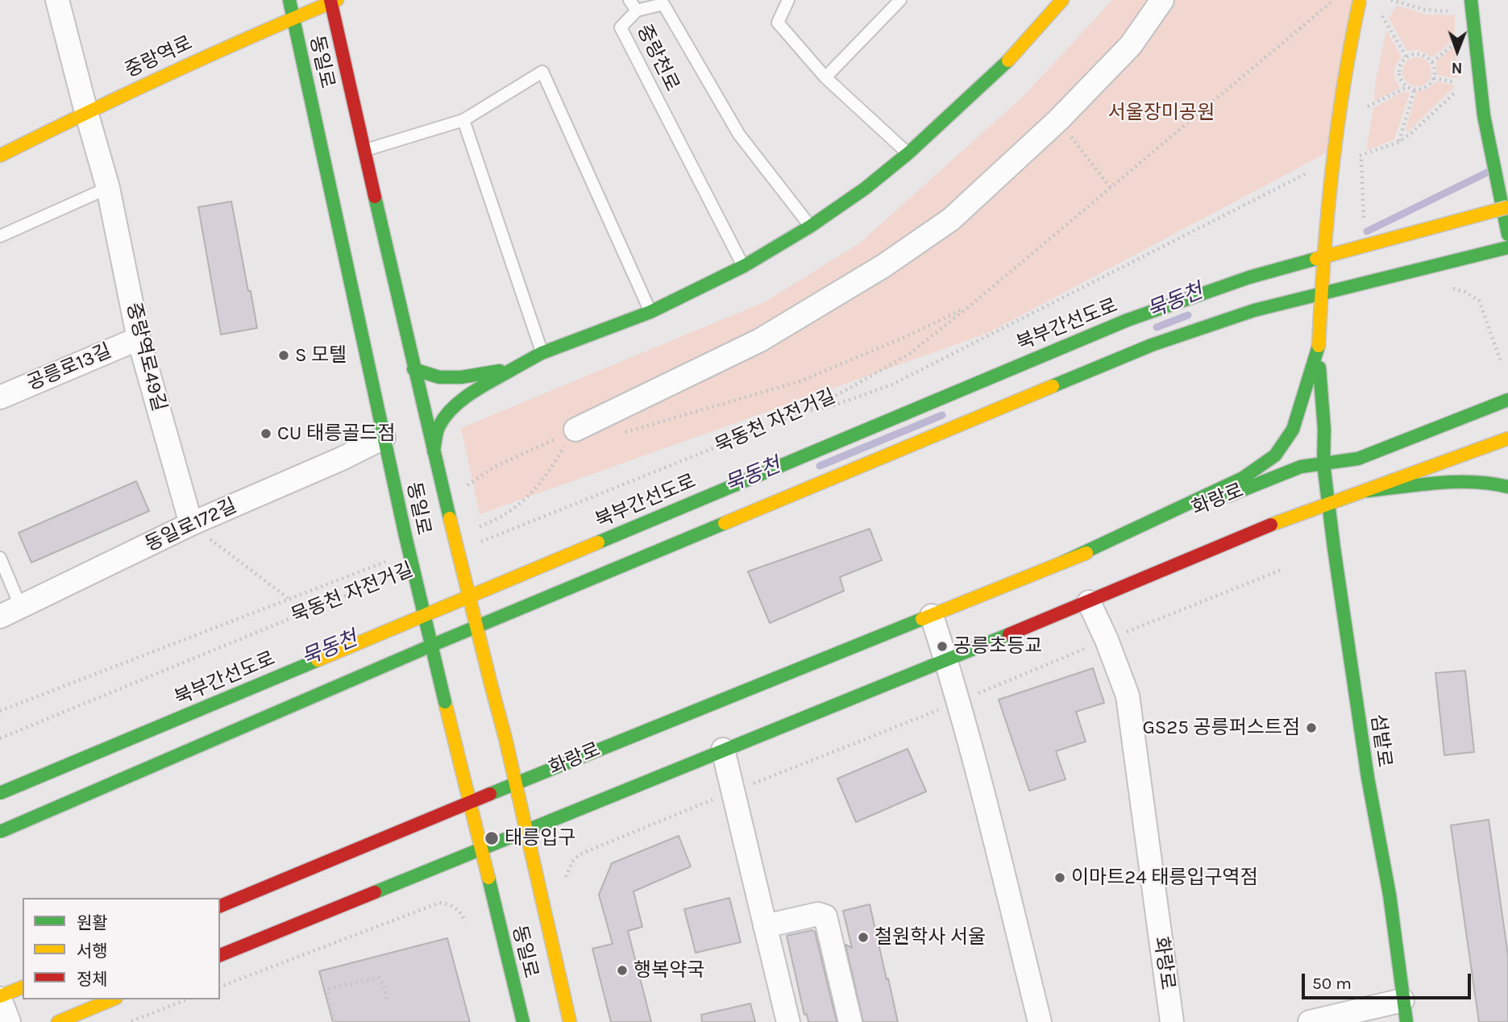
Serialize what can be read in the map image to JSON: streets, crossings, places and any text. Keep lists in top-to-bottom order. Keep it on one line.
{"streets":{"main road":["중랑역로","동일로","북부간선도로","화랑로","섬밭로"],"street":["중랑역로49길","공릉로13길","동일로172길"],"lane":["중랑천로"],"path":["묵동천 자전거길"]},"crossings":[["중랑역로","동일로"],["중랑역로","중랑역로49길"],["동일로","화랑로"],["동일로","동일로172길"],["중랑역로49길","공릉로13길"],["중랑역로49길","동일로172길"],["화랑로","섬밭로"]],"water":["묵동천"],"parks":["서울장미공원"],"places":["S 모텔","CU 태릉골드점","공릉초등교","GS25 공릉퍼스트점","태릉입구","이마트24 태릉입구역점","철원학사 서울","행복약국"],"legend":["원활","서행","정체"],"scale_bar":"50 m","north":"bottom"}
